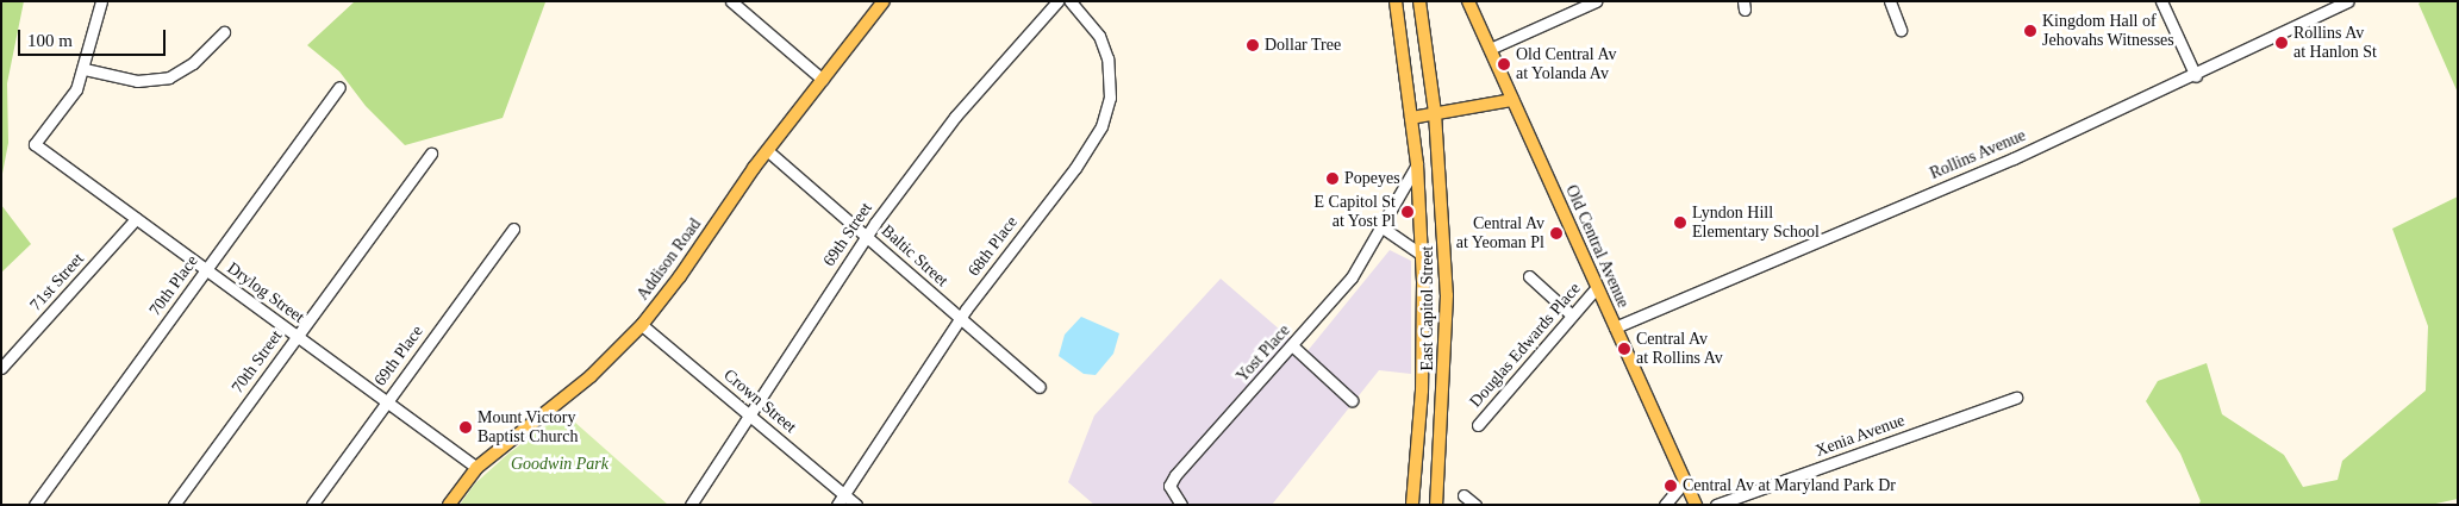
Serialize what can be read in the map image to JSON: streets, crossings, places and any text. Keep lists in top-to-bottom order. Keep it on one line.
{"streets":{"main road":["Old Central Avenue","Addison Road","East Capitol Street"],"street":["Rollins Avenue","69th Street","68th Place","Baltic Street","71st Street","70th Place","Drylog Street","Douglas Edwards Place","Yost Place","69th Place","70th Street","Crown Street","Xenia Avenue"]},"crossings":[["Rollins Avenue","Old Central Avenue"],["69th Street","Baltic Street"],["69th Street","Crown Street"],["68th Place","Baltic Street"],["68th Place","Crown Street"],["Old Central Avenue","Douglas Edwards Place"],["Baltic Street","Addison Road"],["Addison Road","Drylog Street"],["Addison Road","Crown Street"],["71st Street","Drylog Street"],["70th Place","Drylog Street"],["Drylog Street","69th Place"],["Drylog Street","70th Street"],["East Capitol Street","Yost Place"]],"parks":["Goodwin Park"],"places":["Kingdom Hall of Jehovahs Witnesses","Rollins Av at Hanlon St","Dollar Tree","Old Central Av at Yolanda Av","Popeyes","E Capitol St at Yost Pl","Lyndon Hill Elementary School","Central Av at Yeoman Pl","Central Av at Rollins Av","Mount Victory Baptist Church","Central Av at Maryland Park Dr"],"scale_bar":"100 m"}
